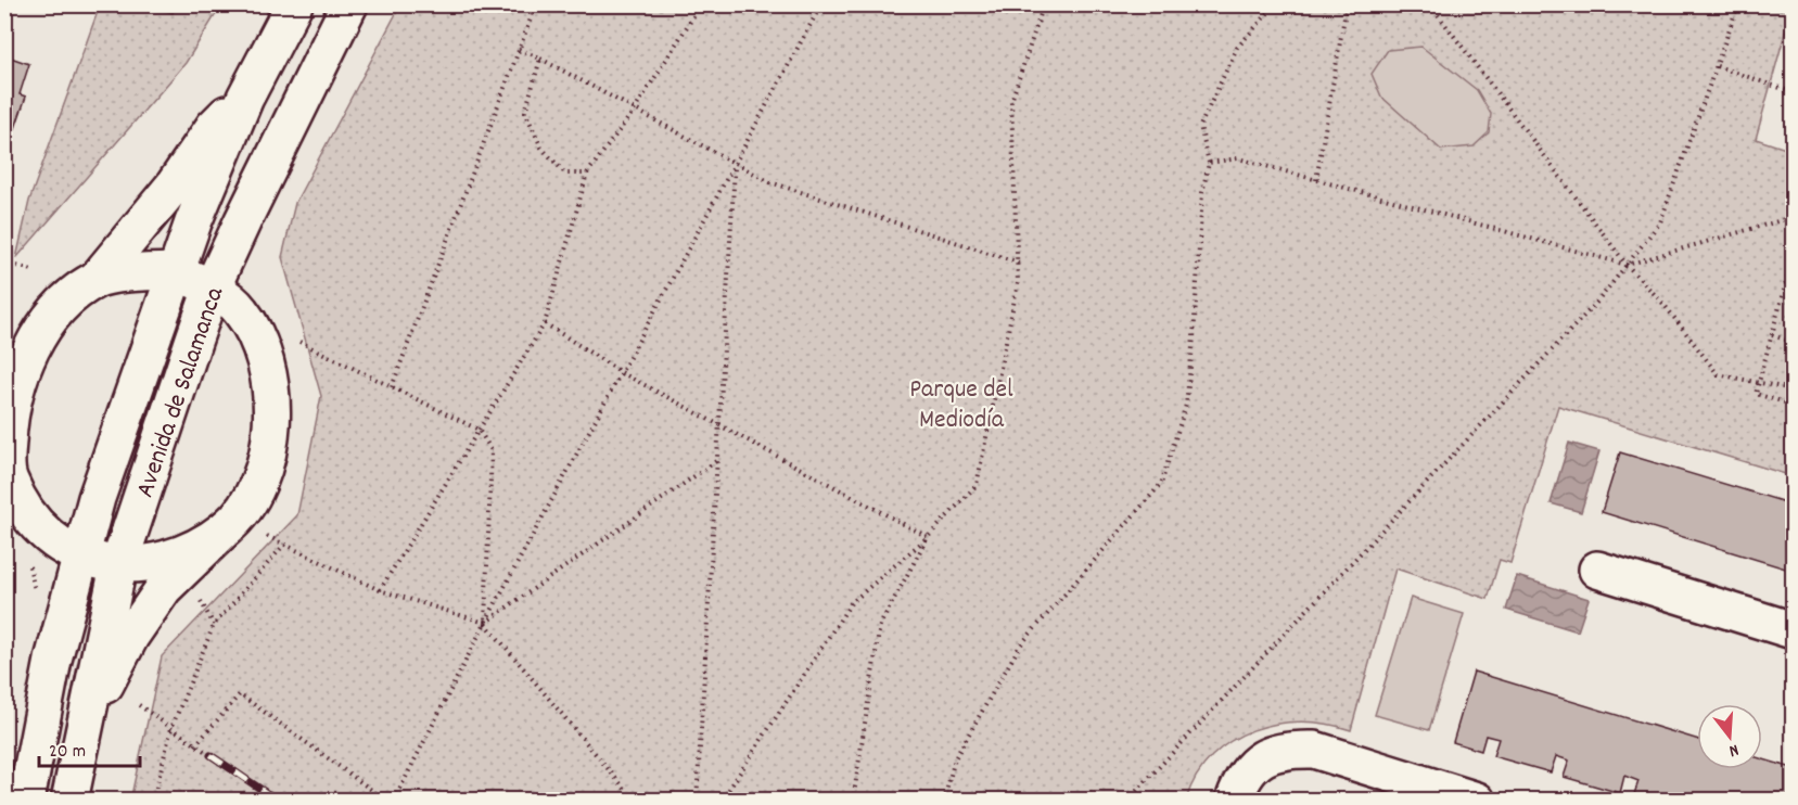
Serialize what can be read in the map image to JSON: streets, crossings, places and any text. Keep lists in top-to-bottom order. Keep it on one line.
{"streets":{"main road":["Avenida de Salamanca"]},"parks":["Parque del Mediodía"],"scale_bar":"20 m","north":"bottom"}
